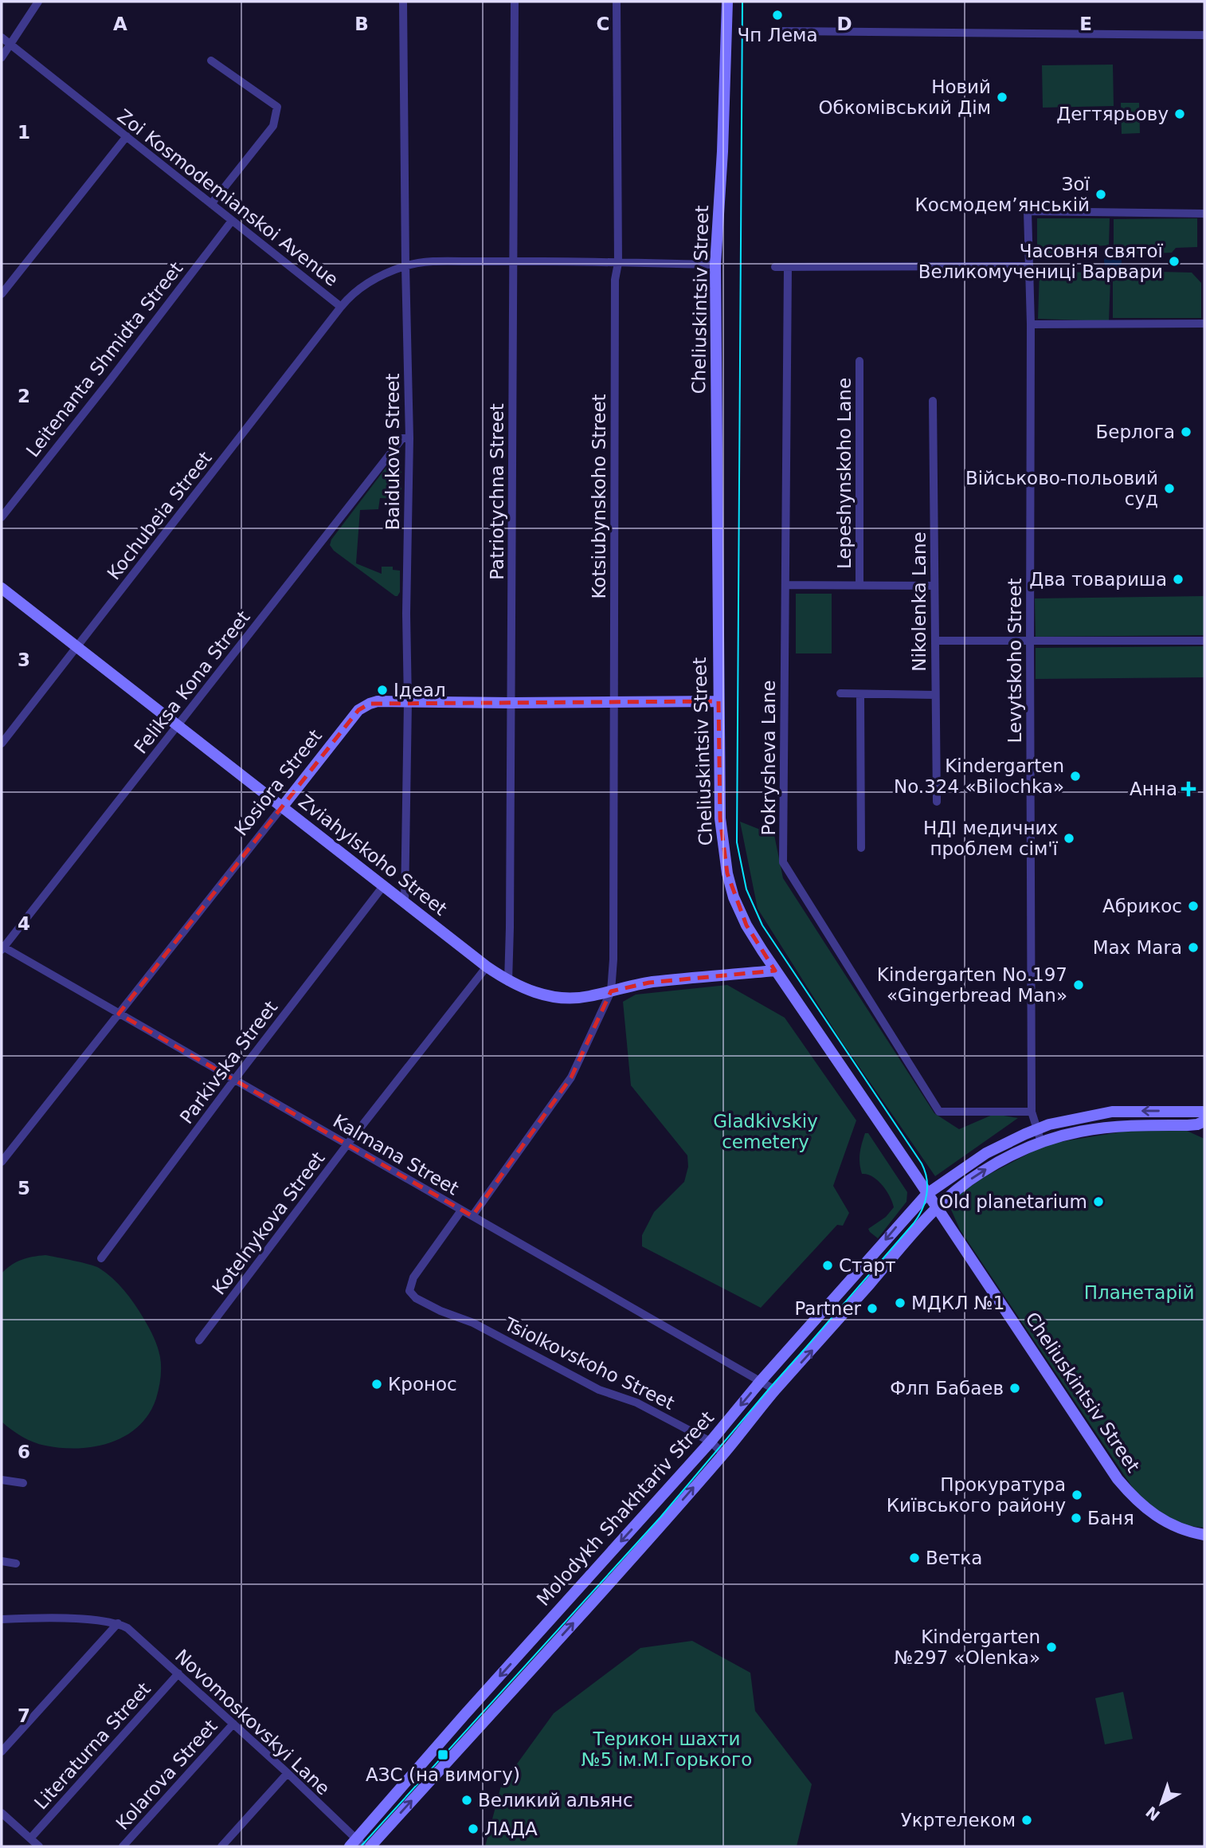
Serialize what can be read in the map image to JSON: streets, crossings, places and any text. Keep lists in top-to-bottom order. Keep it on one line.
{"streets":{"main road":["Cheliuskintsiv Street","Kosiora Street","Zviahylskoho Street","Molodykh Shakhtariv Street"],"street":["Zoi Kosmodemianskoi Avenue","Leitenanta Shmidta Street","Baidukova Street","Lepeshynskoho Lane","Patriotychna Street","Kotsiubynskoho Street","Kochubeia Street","Nikolenka Lane","Levytskoho Street","Feliksa Kona Street","Pokrysheva Lane","Parkivska Street","Kalmana Street","Kotelnykova Street","Tsiolkovskoho Street","Novomoskovskyi Lane","Literaturna Street","Kolarova Street"]},"crossings":[["Zoi Kosmodemianskoi Avenue","Cheliuskintsiv Street"],["Zoi Kosmodemianskoi Avenue","Leitenanta Shmidta Street"],["Zoi Kosmodemianskoi Avenue","Baidukova Street"],["Zoi Kosmodemianskoi Avenue","Patriotychna Street"],["Zoi Kosmodemianskoi Avenue","Kotsiubynskoho Street"],["Zoi Kosmodemianskoi Avenue","Kochubeia Street"],["Cheliuskintsiv Street","Kosiora Street"],["Cheliuskintsiv Street","Zviahylskoho Street"],["Cheliuskintsiv Street","Molodykh Shakhtariv Street"],["Baidukova Street","Feliksa Kona Street"],["Baidukova Street","Kosiora Street"],["Baidukova Street","Zviahylskoho Street"],["Patriotychna Street","Kosiora Street"],["Patriotychna Street","Zviahylskoho Street"],["Kotsiubynskoho Street","Kosiora Street"],["Kotsiubynskoho Street","Zviahylskoho Street"],["Kochubeia Street","Zviahylskoho Street"],["Levytskoho Street","Pokrysheva Lane"],["Levytskoho Street","Molodykh Shakhtariv Street"],["Feliksa Kona Street","Zviahylskoho Street"],["Feliksa Kona Street","Kalmana Street"],["Kosiora Street","Zviahylskoho Street"],["Kosiora Street","Kalmana Street"],["Zviahylskoho Street","Parkivska Street"],["Zviahylskoho Street","Kotelnykova Street"],["Parkivska Street","Kalmana Street"],["Kalmana Street","Kotelnykova Street"],["Kalmana Street","Tsiolkovskoho Street"],["Kalmana Street","Molodykh Shakhtariv Street"],["Tsiolkovskoho Street","Molodykh Shakhtariv Street"],["Molodykh Shakhtariv Street","Novomoskovskyi Lane"],["Novomoskovskyi Lane","Literaturna Street"],["Novomoskovskyi Lane","Kolarova Street"]],"parks":["Gladkivskiy cemetery","Планетарій","Терикон шахти №5 ім.М.Горького"],"places":{"other":["Чп Лема","Новий Обкомівський Дім","Дегтярьову","Зої Космодем’янській","Часовня святої Великомучениці Варвари","Берлога","Військово-польовий суд","Два товариша","Ідеал","Kindergarten No.324 «Bilochka»","НДІ медичних проблем сім'ї","Абрикос","Max Mara","Kindergarten No.197 «Gingerbread Man»","Old planetarium","Старт","МДКЛ №1","Partner","Кронос","Флп Бабаев","Прокуратура Київського району","Баня","Ветка","Kindergarten №297 «Olenka»","Великий альянс","Укртелеком","ЛАДА"],"health":["Анна"],"transit":["АЗС (на вимогу)"]},"north":"bottom left","grid":{"columns":["A","B","C","D","E"],"rows":["1","2","3","4","5","6","7"]}}
